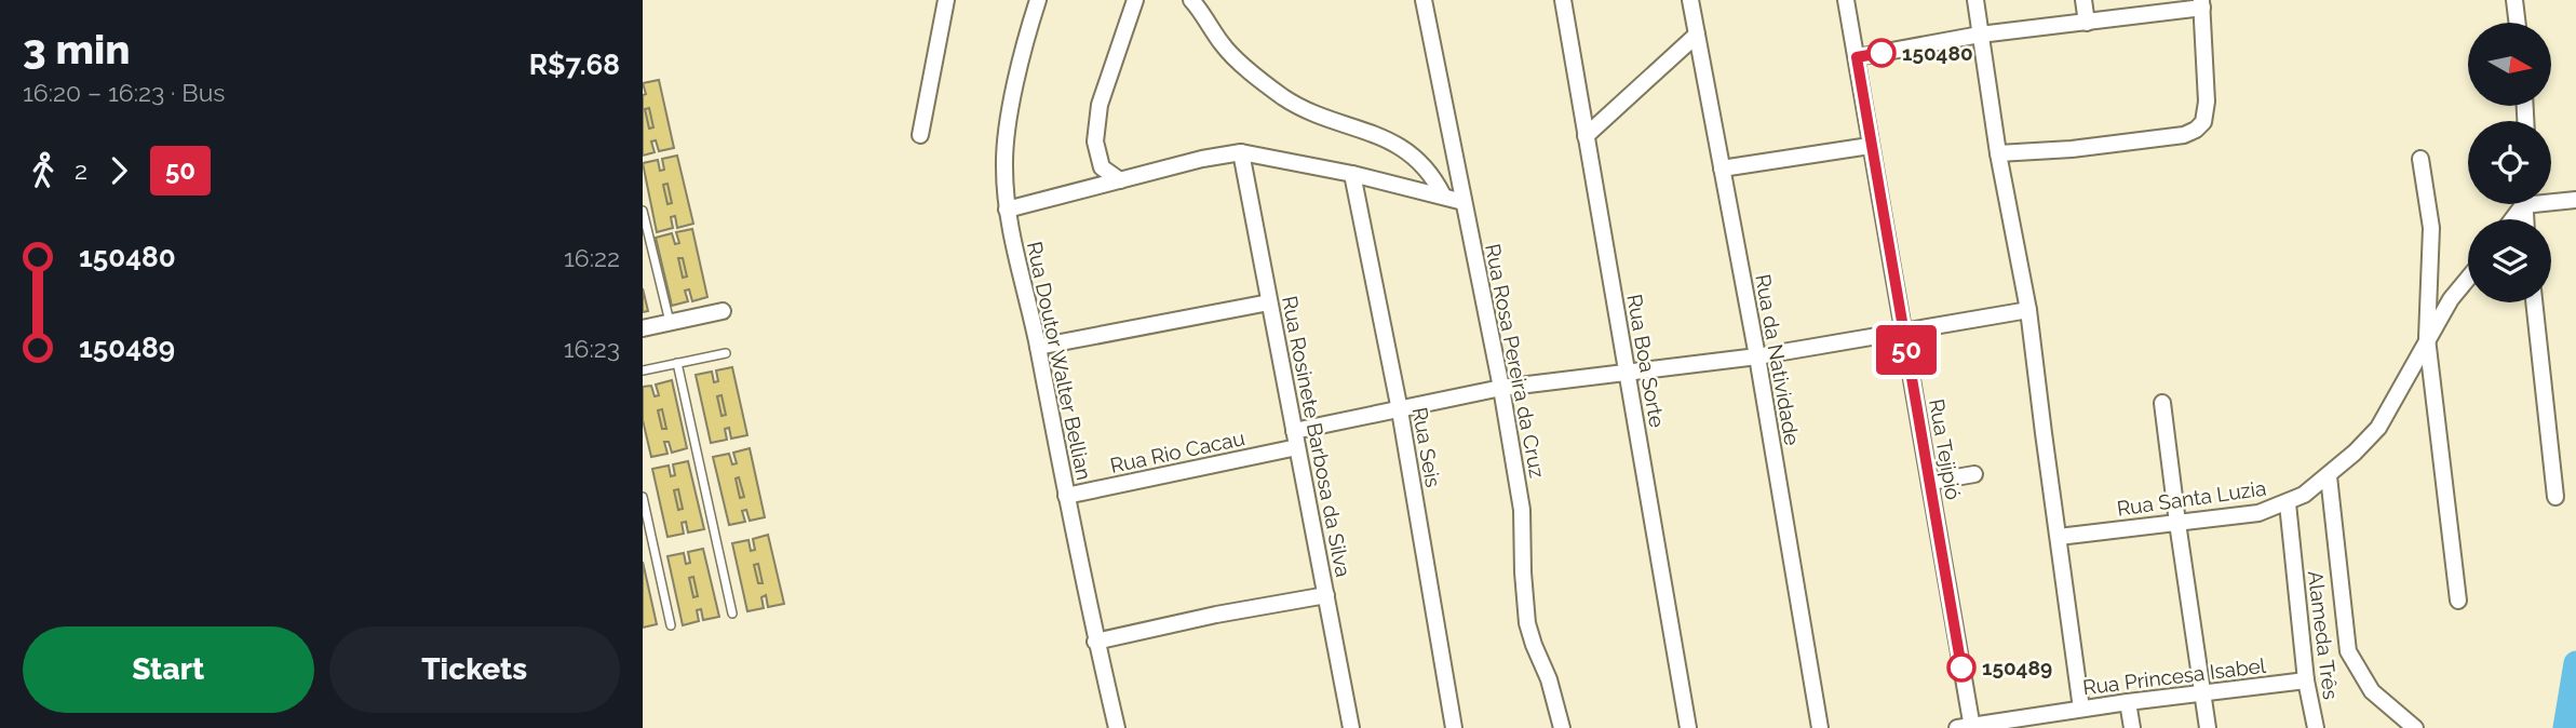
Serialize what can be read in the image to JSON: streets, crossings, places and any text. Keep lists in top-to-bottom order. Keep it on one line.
{"streets":{"street":["Rua da Natividade","Rua Doutor Walter Bellian","Rua Rosa Pereira da Cruz","Rua Boa Sorte","Rua Rosinete Barbosa da Silva","Rua Seis","Rua Tejipió","Rua Rio Cacau","Rua Santa Luzia","Alameda Três","Rua Princesa Isabel"]},"crossings":[["Rua Doutor Walter Bellian","Rua Rio Cacau"],["Rua Rosinete Barbosa da Silva","Rua Rio Cacau"],["Rua Tejipió","Rua Princesa Isabel"],["Rua Santa Luzia","Alameda Três"],["Alameda Três","Rua Princesa Isabel"]],"places":["150480","150489"],"lines":["bus line 50"],"north":"right","page":{"heading":["3 min","16:20 – 16:23 · Bus","R$7.68"],"on_map":"50","legs":["2","50"],"list":[{"name":"150480","value":"16:22"},{"name":"150489","value":"16:23"}],"buttons":["Start","Tickets"]}}
